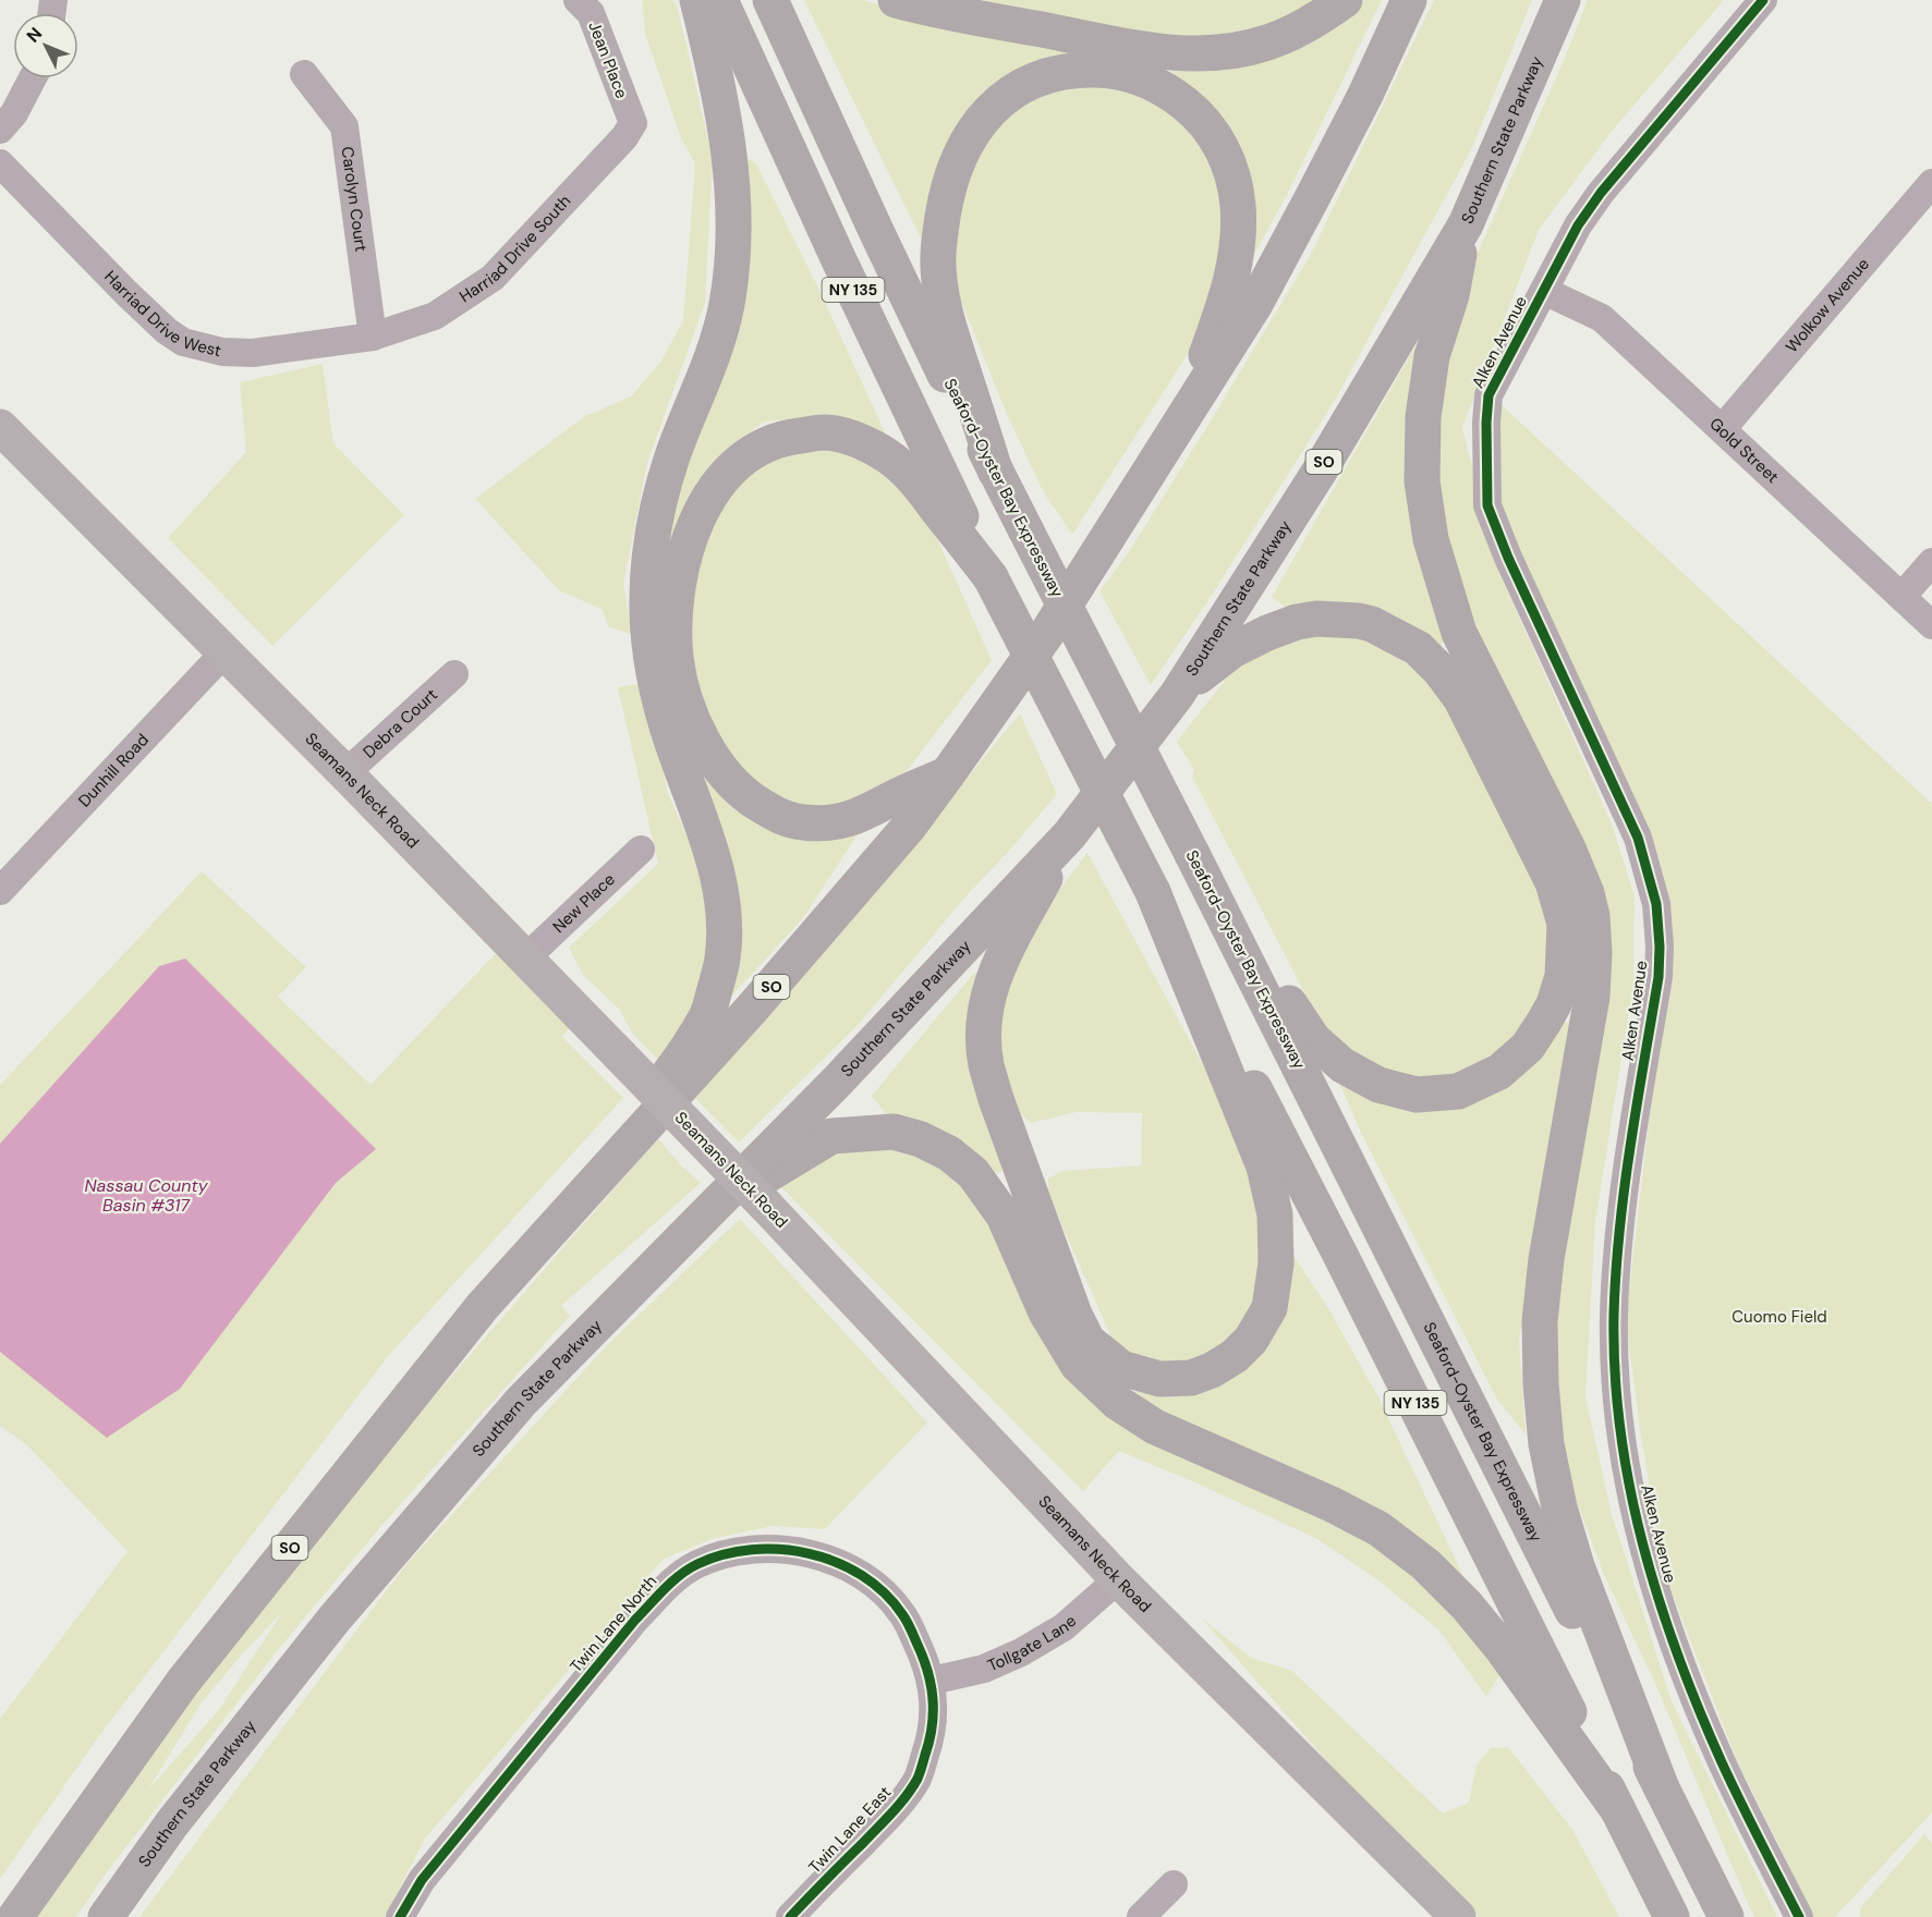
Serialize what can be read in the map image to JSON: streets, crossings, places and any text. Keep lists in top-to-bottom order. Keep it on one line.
{"streets":{"highway":["Southern State Parkway","NY 135","SO","Seaford-Oyster Bay Expressway"],"main road":["Seamans Neck Road"],"street":["Jean Place","Carolyn Court","Harriad Drive South","Wolkow Avenue","Harriad Drive West","Alken Avenue","Gold Street","Debra Court","Dunhill Road","New Place","Twin Lane North","Tollgate Lane","Twin Lane East"]},"crossings":[["Jean Place","Harriad Drive South"],["Carolyn Court","Harriad Drive South"],["Carolyn Court","Harriad Drive West"],["Harriad Drive South","Harriad Drive West"],["Wolkow Avenue","Gold Street"],["Alken Avenue","Gold Street"],["Debra Court","Seamans Neck Road"],["Dunhill Road","Seamans Neck Road"],["Seamans Neck Road","New Place"],["Seamans Neck Road","Tollgate Lane"],["Twin Lane North","Tollgate Lane"],["Twin Lane North","Twin Lane East"],["Tollgate Lane","Twin Lane East"]],"water":["Nassau County Basin #317"],"parks":["Cuomo Field"],"north":"top left"}
